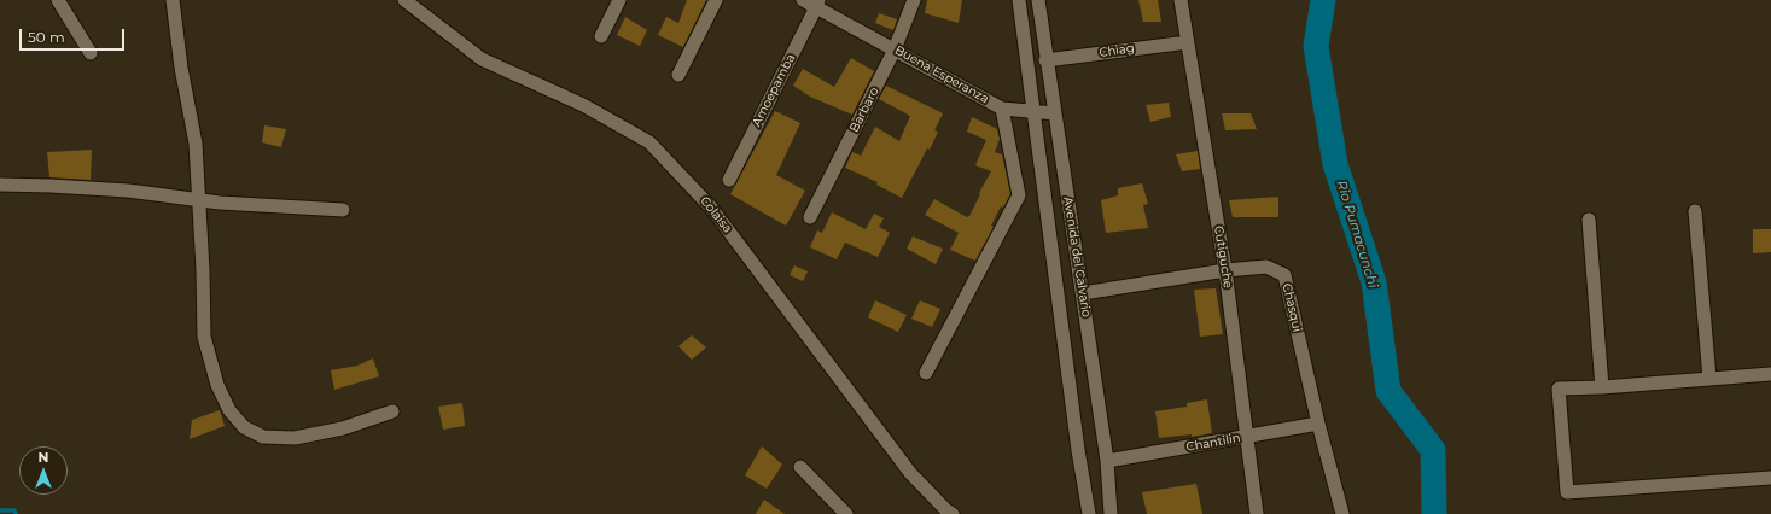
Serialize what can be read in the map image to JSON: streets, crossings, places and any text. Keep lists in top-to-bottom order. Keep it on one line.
{"streets":{"street":["Chiag","Buena Esperanza","Amoepamba","Barbaro","Colaisa","Avenida del Calvario","Cutiguche","Chasqui","Chantilin"]},"crossings":[["Chiag","Avenida del Calvario"],["Chiag","Cutiguche"],["Buena Esperanza","Amoepamba"],["Buena Esperanza","Barbaro"],["Avenida del Calvario","Chasqui"],["Avenida del Calvario","Chantilin"],["Cutiguche","Chasqui"],["Cutiguche","Chantilin"],["Chasqui","Chantilin"]],"water":["Rio Pumacunchi"],"scale_bar":"50 m","north":"top"}
